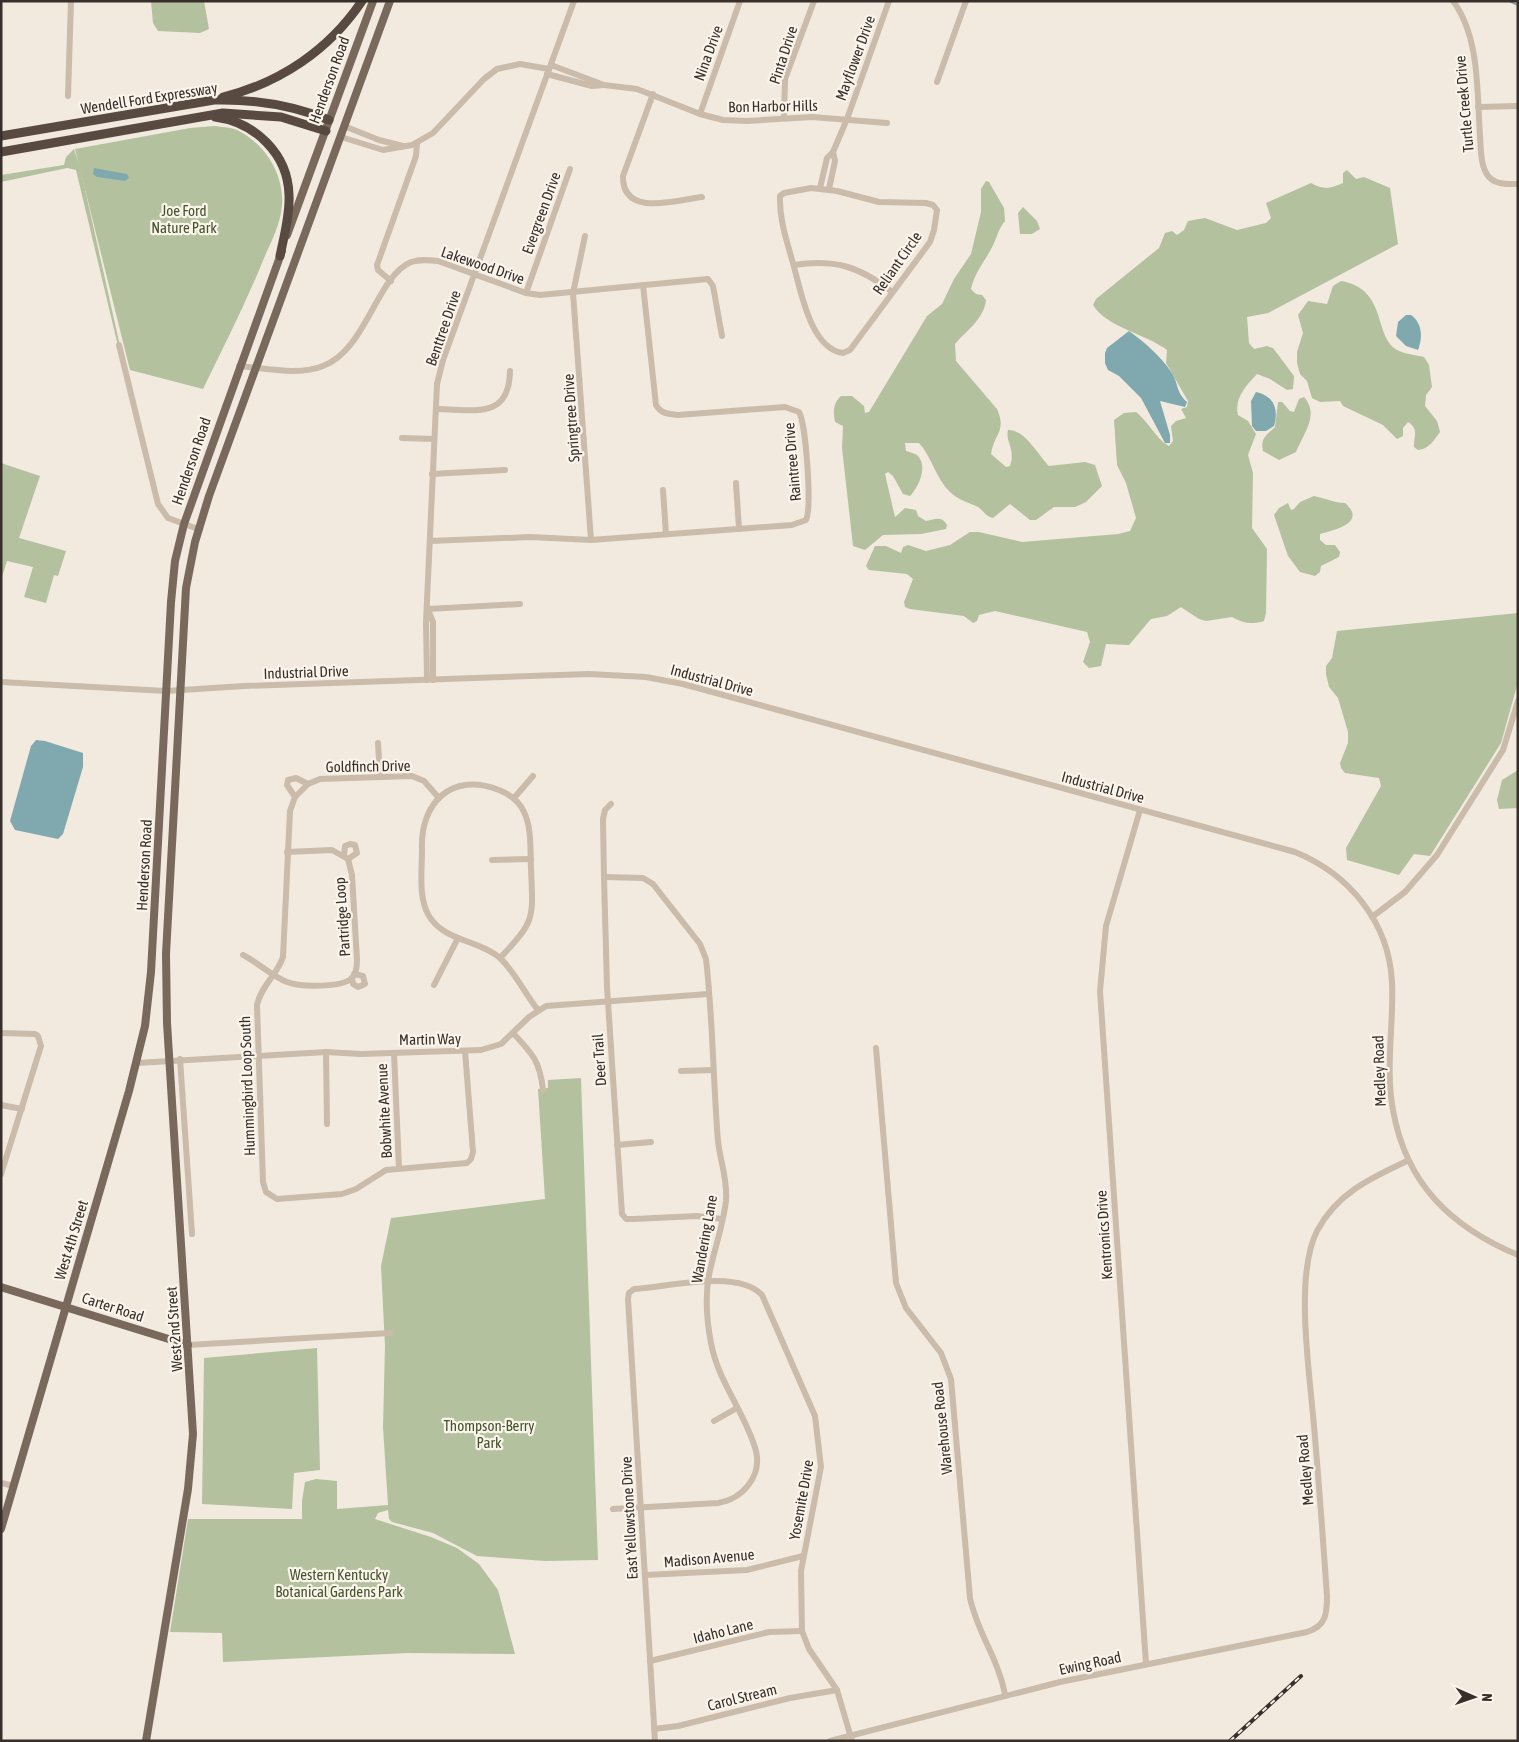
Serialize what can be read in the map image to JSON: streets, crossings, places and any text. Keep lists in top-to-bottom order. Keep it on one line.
{"streets":{"highway":["Wendell Ford Expressway"],"main road":["Henderson Road","West 4th Street","Carter Road","West 2nd Street"],"street":["Nina Drive","Pinta Drive","Mayflower Drive","Turtle Creek Drive","Bon Harbor Hills","Evergreen Drive","Reliant Circle","Lakewood Drive","Benttree Drive","Springtree Drive","Raintree Drive","Industrial Drive","Goldfinch Drive","Partridge Loop","Martin Way","Deer Trail","Medley Road","Hummingbird Loop South","Bobwhite Avenue","Kentronics Drive","Wandering Lane","Warehouse Road","Yosemite Drive","East Yellowstone Drive","Madison Avenue","Idaho Lane","Ewing Road","Carol Stream"]},"crossings":[["Nina Drive","Bon Harbor Hills"],["Pinta Drive","Bon Harbor Hills"],["Mayflower Drive","Bon Harbor Hills"],["Mayflower Drive","Reliant Circle"],["Henderson Road","Wendell Ford Expressway"],["Henderson Road","Bon Harbor Hills"],["Henderson Road","Lakewood Drive"],["Henderson Road","Industrial Drive"],["Henderson Road","West 4th Street"],["Henderson Road","West 2nd Street"],["Bon Harbor Hills","Benttree Drive"],["Evergreen Drive","Lakewood Drive"],["Lakewood Drive","Benttree Drive"],["Lakewood Drive","Springtree Drive"],["Lakewood Drive","Raintree Drive"],["Benttree Drive","Raintree Drive"],["Benttree Drive","Industrial Drive"],["Springtree Drive","Raintree Drive"],["Industrial Drive","Medley Road"],["Industrial Drive","Kentronics Drive"],["Goldfinch Drive","Hummingbird Loop South"],["Partridge Loop","Hummingbird Loop South"],["Martin Way","Deer Trail"],["Martin Way","Hummingbird Loop South"],["Martin Way","Bobwhite Avenue"],["Martin Way","Wandering Lane"],["Martin Way","West 4th Street"],["Martin Way","West 2nd Street"],["Deer Trail","Wandering Lane"],["Medley Road","Ewing Road"],["Hummingbird Loop South","Bobwhite Avenue"],["Kentronics Drive","Ewing Road"],["Wandering Lane","Yosemite Drive"],["Wandering Lane","East Yellowstone Drive"],["West 4th Street","Carter Road"],["Carter Road","West 2nd Street"],["Warehouse Road","Ewing Road"],["Yosemite Drive","East Yellowstone Drive"],["Yosemite Drive","Madison Avenue"],["Yosemite Drive","Idaho Lane"],["Yosemite Drive","Ewing Road"],["Yosemite Drive","Carol Stream"],["East Yellowstone Drive","Madison Avenue"],["East Yellowstone Drive","Idaho Lane"],["East Yellowstone Drive","Carol Stream"]],"parks":["Joe Ford Nature Park","Thompson-Berry Park","Western Kentucky Botanical Gardens Park"],"north":"right"}
